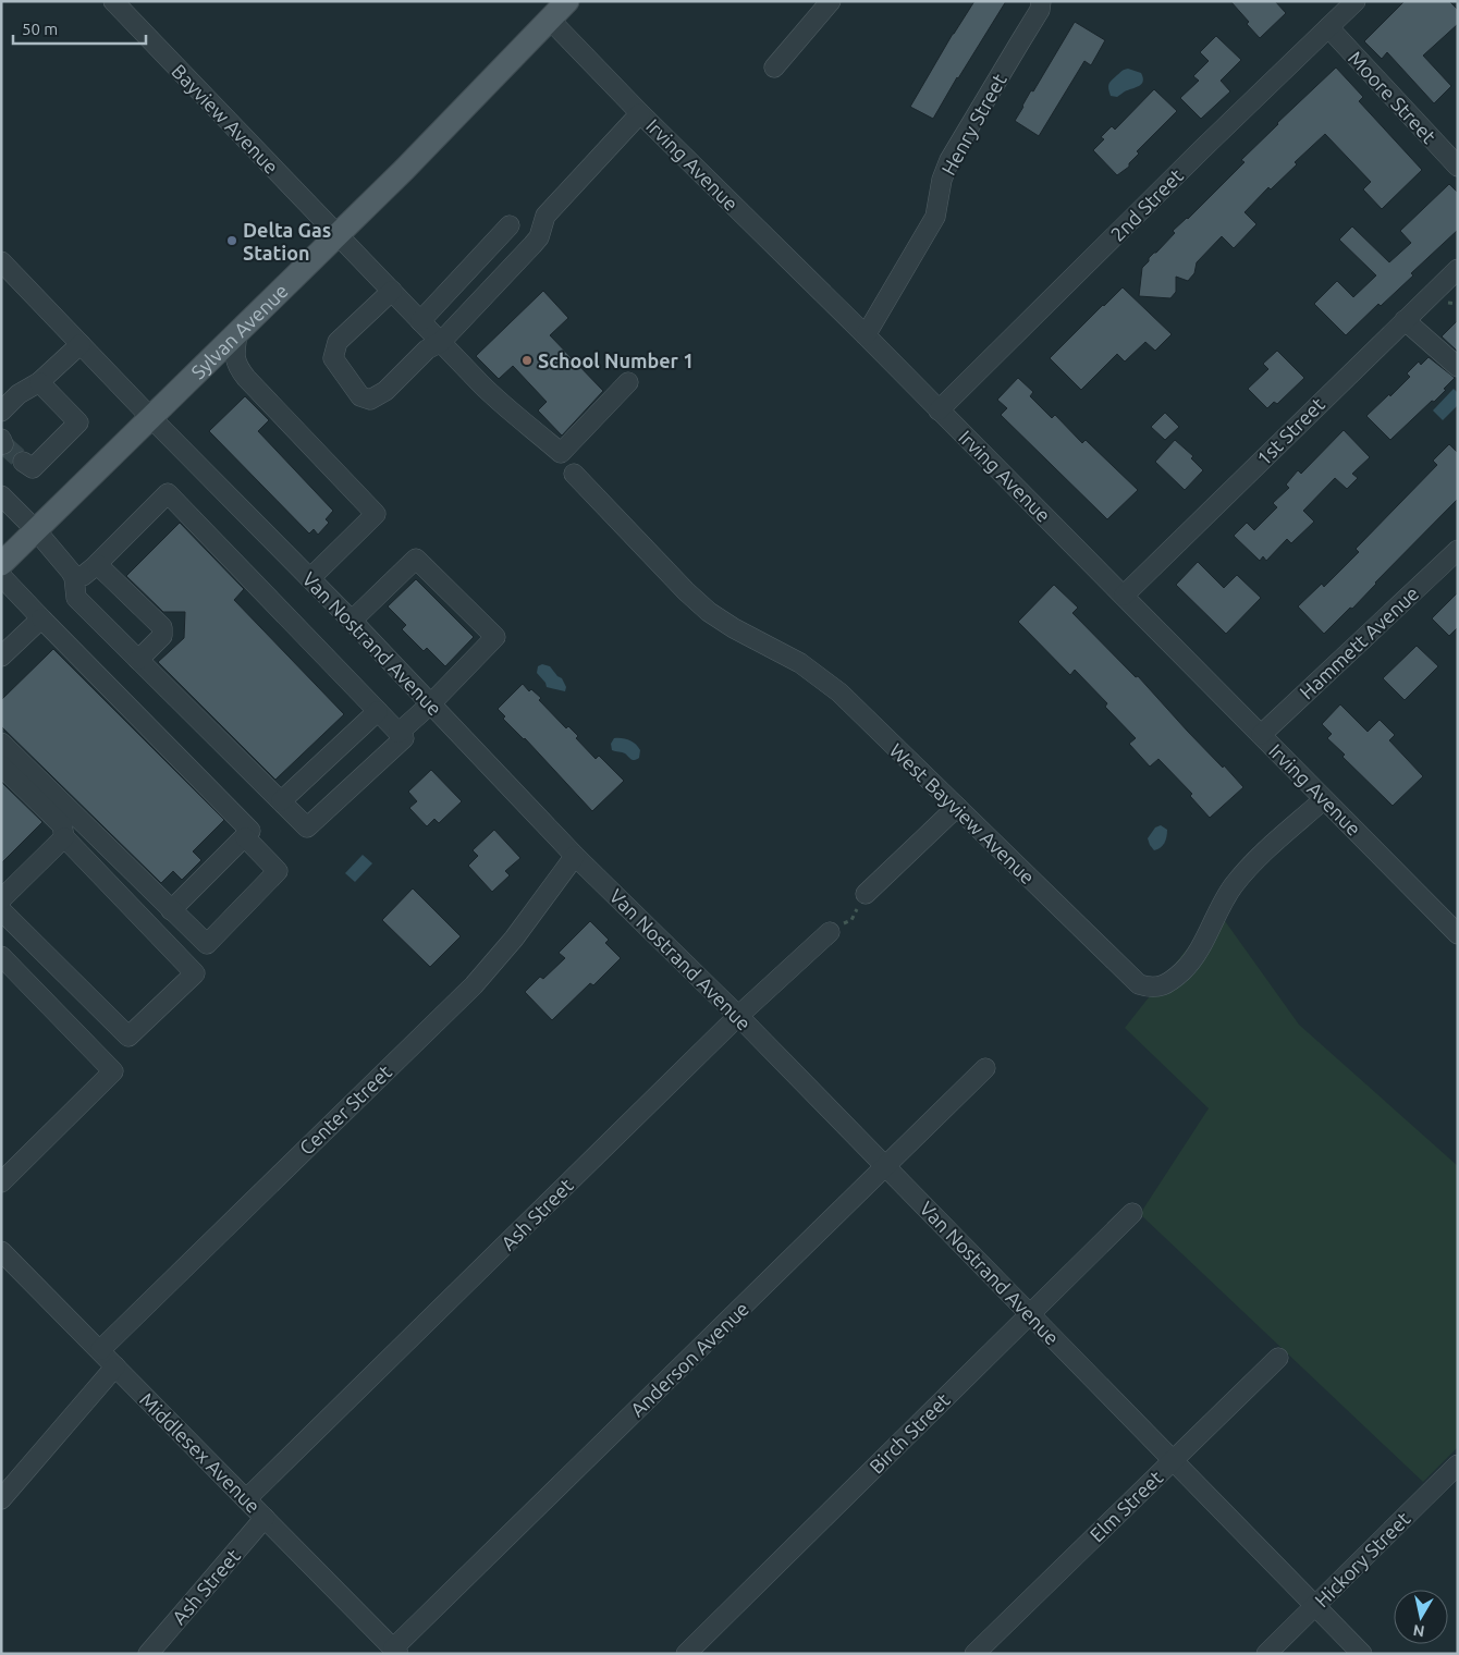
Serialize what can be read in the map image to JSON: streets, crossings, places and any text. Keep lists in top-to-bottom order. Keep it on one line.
{"streets":{"main road":["Sylvan Avenue"],"street":["Moore Street","Bayview Avenue","Henry Street","Irving Avenue","2nd Street","1st Street","Hammett Avenue","Van Nostrand Avenue","West Bayview Avenue","Center Street","Ash Street","Anderson Avenue","Birch Street","Middlesex Avenue","Elm Street","Hickory Street"]},"crossings":[["Moore Street","2nd Street"],["Bayview Avenue","Sylvan Avenue"],["Henry Street","Irving Avenue"],["Irving Avenue","2nd Street"],["Irving Avenue","Sylvan Avenue"],["Irving Avenue","1st Street"],["Irving Avenue","Hammett Avenue"],["Irving Avenue","West Bayview Avenue"],["Sylvan Avenue","Van Nostrand Avenue"],["Van Nostrand Avenue","Center Street"],["Van Nostrand Avenue","Ash Street"],["Van Nostrand Avenue","Anderson Avenue"],["Van Nostrand Avenue","Birch Street"],["Van Nostrand Avenue","Elm Street"],["Van Nostrand Avenue","Hickory Street"],["Center Street","Middlesex Avenue"],["Ash Street","Middlesex Avenue"],["Anderson Avenue","Middlesex Avenue"]],"places":["Delta Gas Station","School Number 1"],"scale_bar":"50 m","north":"bottom"}
